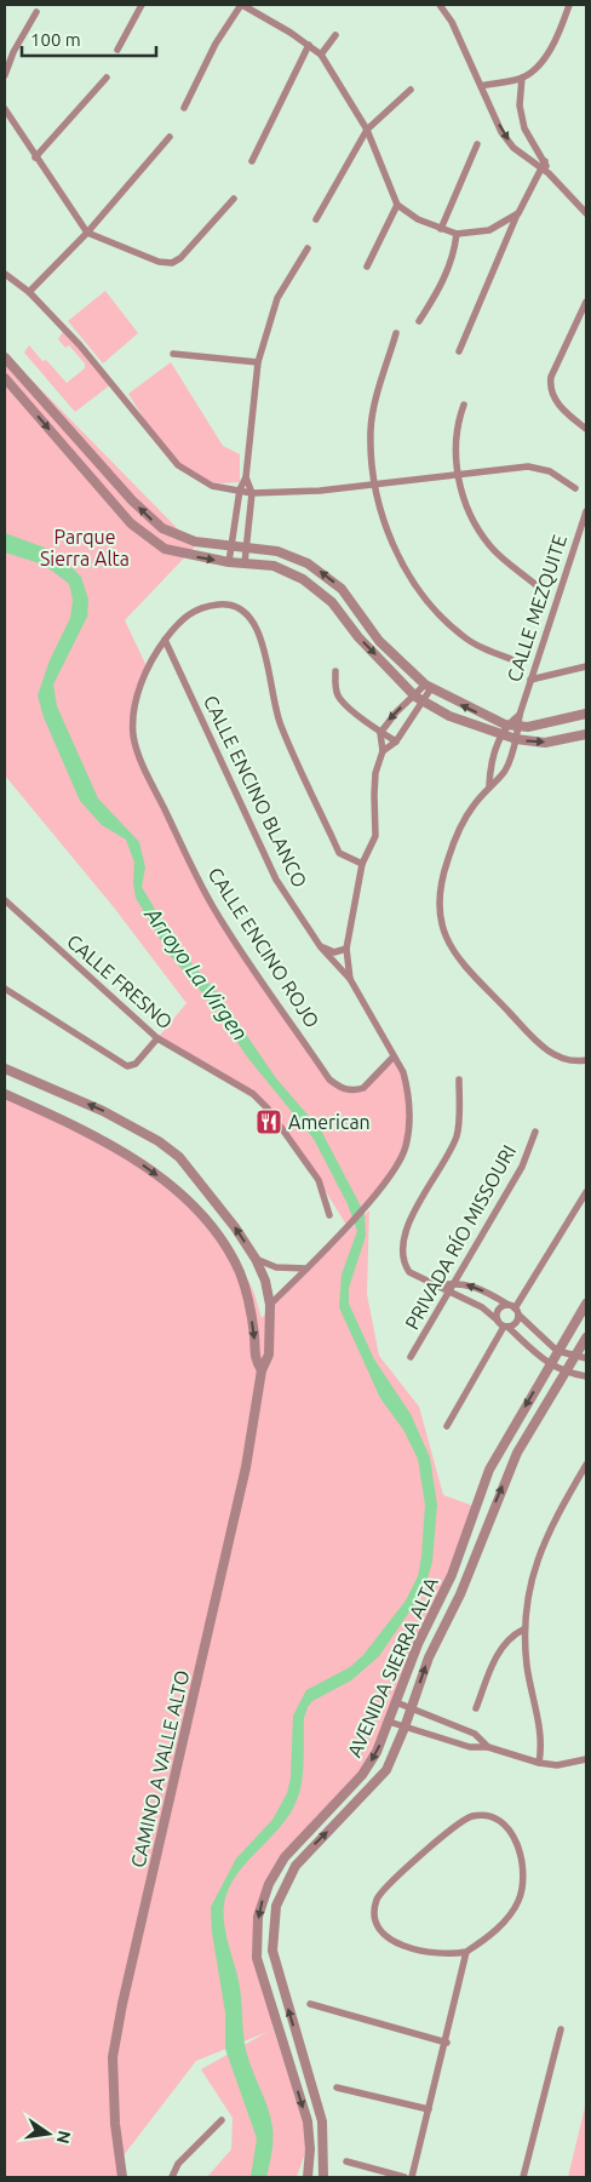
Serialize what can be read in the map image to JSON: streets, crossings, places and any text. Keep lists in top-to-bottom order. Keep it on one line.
{"streets":{"street":["CALLE MEZQUITE","CALLE ENCINO BLANCO","CALLE ENCINO ROJO","CALLE FRESNO","PRIVADA RÍO MISSOURI","AVENIDA SIERRA ALTA","CAMINO A VALLE ALTO"]},"crossings":[["CALLE ENCINO BLANCO","CALLE ENCINO ROJO"]],"water":["Arroyo La Virgen"],"parks":["Parque Sierra Alta"],"places":{"restaurant":["American"]},"scale_bar":"100 m","north":"right"}
